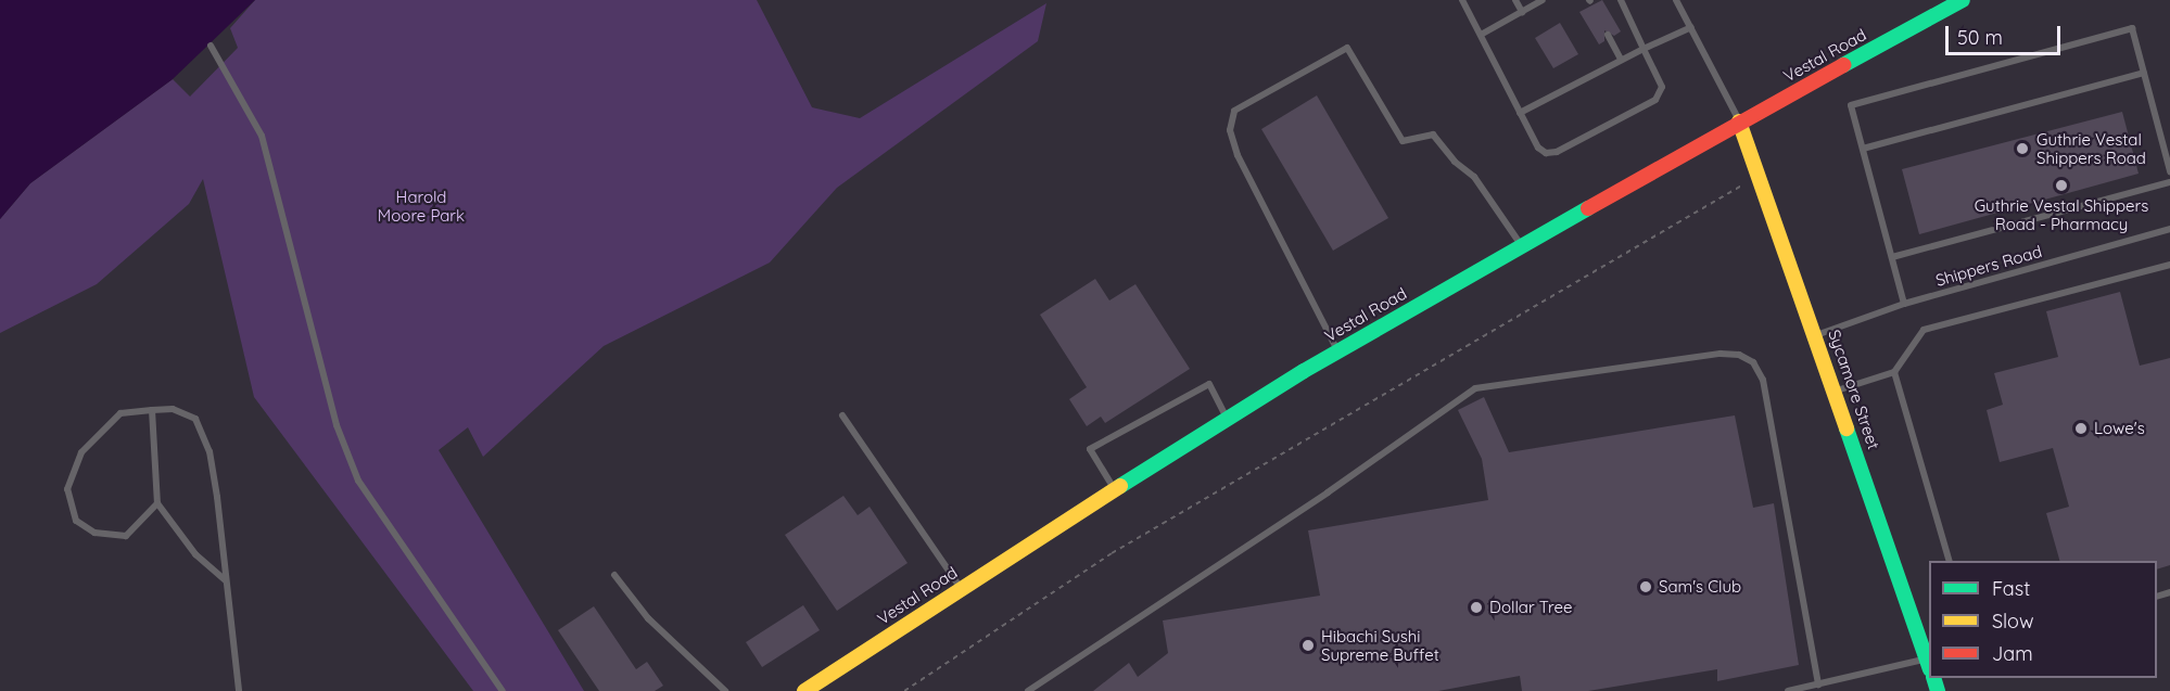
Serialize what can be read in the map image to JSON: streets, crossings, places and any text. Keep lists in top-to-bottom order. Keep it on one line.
{"streets":{"street":["Vestal Road","Sycamore Street"],"lane":["Shippers Road"]},"crossings":[["Vestal Road","Sycamore Street"],["Shippers Road","Sycamore Street"]],"parks":["Harold Moore Park"],"places":["Guthrie Vestal Shippers Road","Guthrie Vestal Shippers Road - Pharmacy","Lowe's","Sam's Club","Dollar Tree","Hibachi Sushi Supreme Buffet"],"legend":["Fast","Slow","Jam"],"scale_bar":"50 m"}
